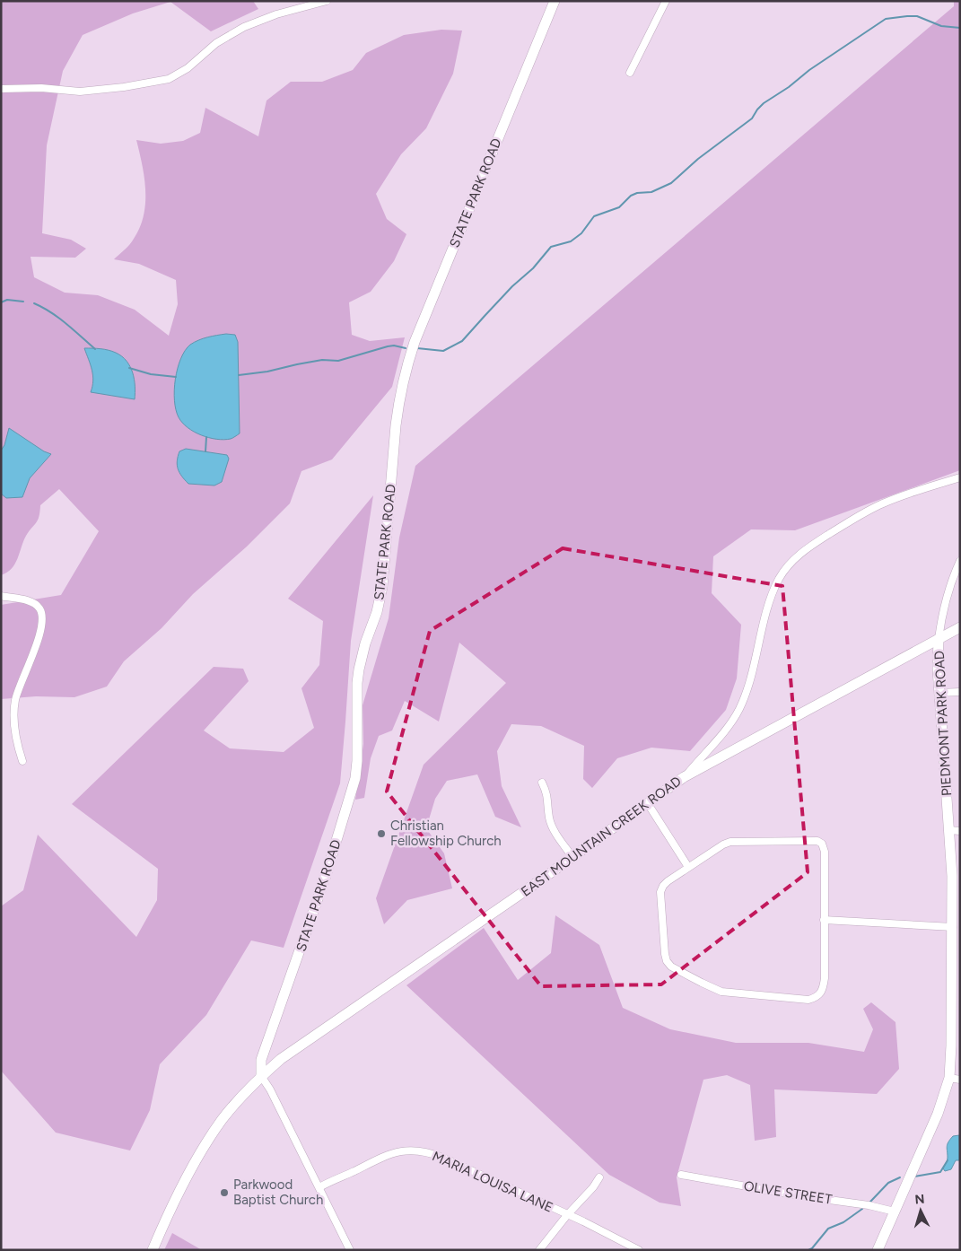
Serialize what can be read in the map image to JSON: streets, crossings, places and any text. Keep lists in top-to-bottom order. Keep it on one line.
{"streets":{"street":["STATE PARK ROAD","PIEDMONT PARK ROAD","EAST MOUNTAIN CREEK ROAD","MARIA LOUISA LANE","OLIVE STREET"]},"crossings":[["STATE PARK ROAD","EAST MOUNTAIN CREEK ROAD"],["PIEDMONT PARK ROAD","EAST MOUNTAIN CREEK ROAD"],["PIEDMONT PARK ROAD","OLIVE STREET"]],"places":["Christian Fellowship Church","Parkwood Baptist Church"],"north":"top"}
